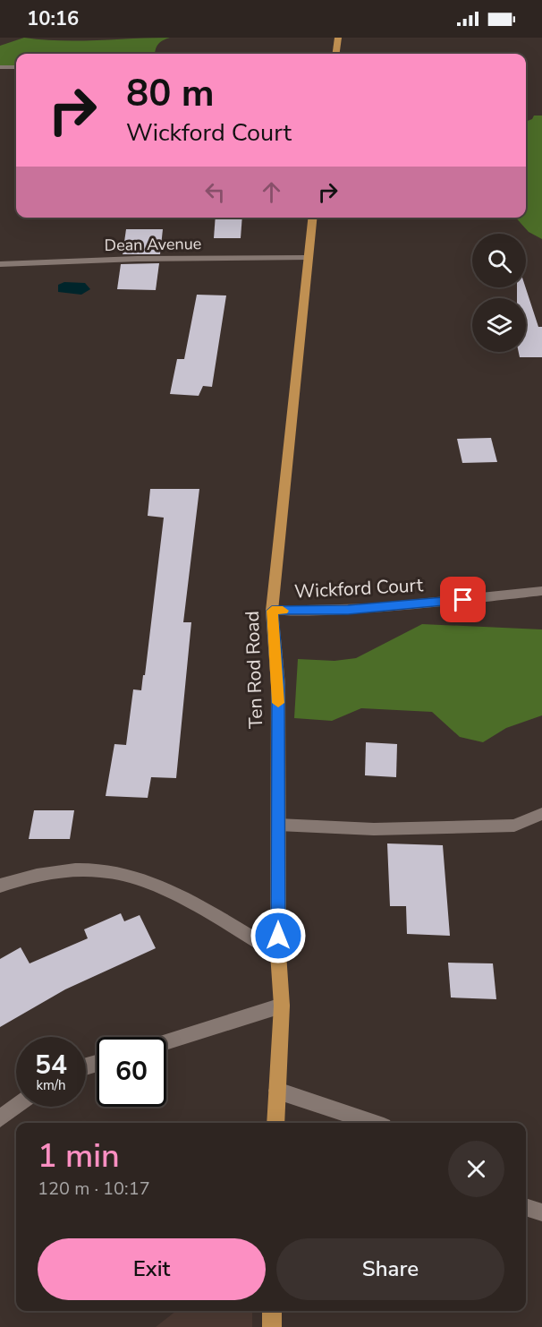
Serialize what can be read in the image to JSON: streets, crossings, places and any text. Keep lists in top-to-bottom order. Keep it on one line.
{"streets":{"main road":["Ten Rod Road"],"street":["Dean Avenue","Wickford Court"]},"crossings":[["Dean Avenue","Ten Rod Road"],["Wickford Court","Ten Rod Road"]],"page":{"status":"10:16","turn":["80 m","Wickford Court"],"speed":"54 km/h","limit":"60","heading":["1 min","120 m · 10:17"],"buttons":["Exit","Share"]}}
